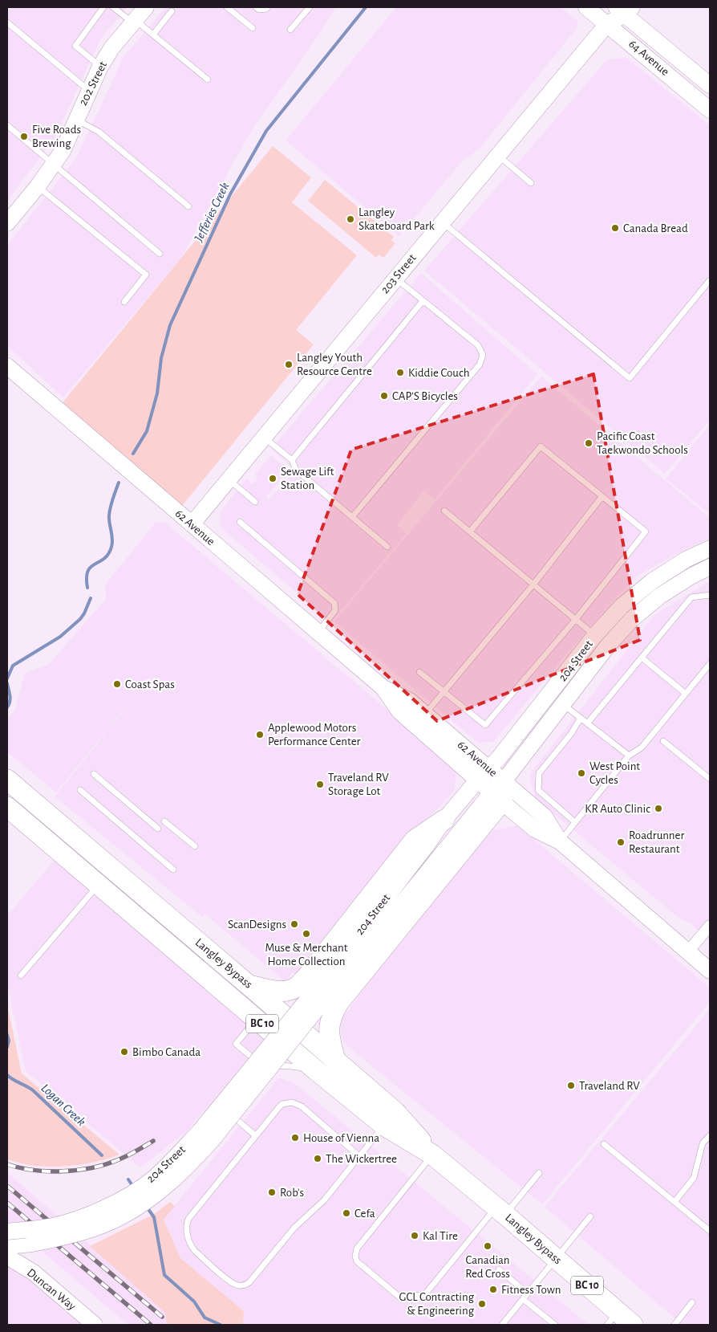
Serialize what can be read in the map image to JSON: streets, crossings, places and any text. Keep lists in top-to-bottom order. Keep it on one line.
{"streets":{"highway":["Langley Bypass","BC 10"],"main road":["64 Avenue","202 Street","203 Street","62 Avenue","204 Street","Duncan Way"]},"crossings":[["64 Avenue","203 Street"],["203 Street","62 Avenue"],["62 Avenue","204 Street"]],"water":["Jefferies Creek","Logan Creek"],"places":["Five Roads Brewing","Langley Skateboard Park","Canada Bread","Langley Youth Resource Centre","Kiddie Couch","CAP'S Bicycles","Pacific Coast Taekwondo Schools","Sewage Lift Station","Coast Spas","Applewood Motors Performance Center","West Point Cycles","Traveland RV Storage Lot","KR Auto Clinic","Roadrunner Restaurant","ScanDesigns","Muse & Merchant Home Collection","Bimbo Canada","Traveland RV","House of Vienna","The Wickertree","Rob's","Cefa","Kal Tire","Canadian Red Cross","Fitness Town","GCL Contracting & Engineering"]}
